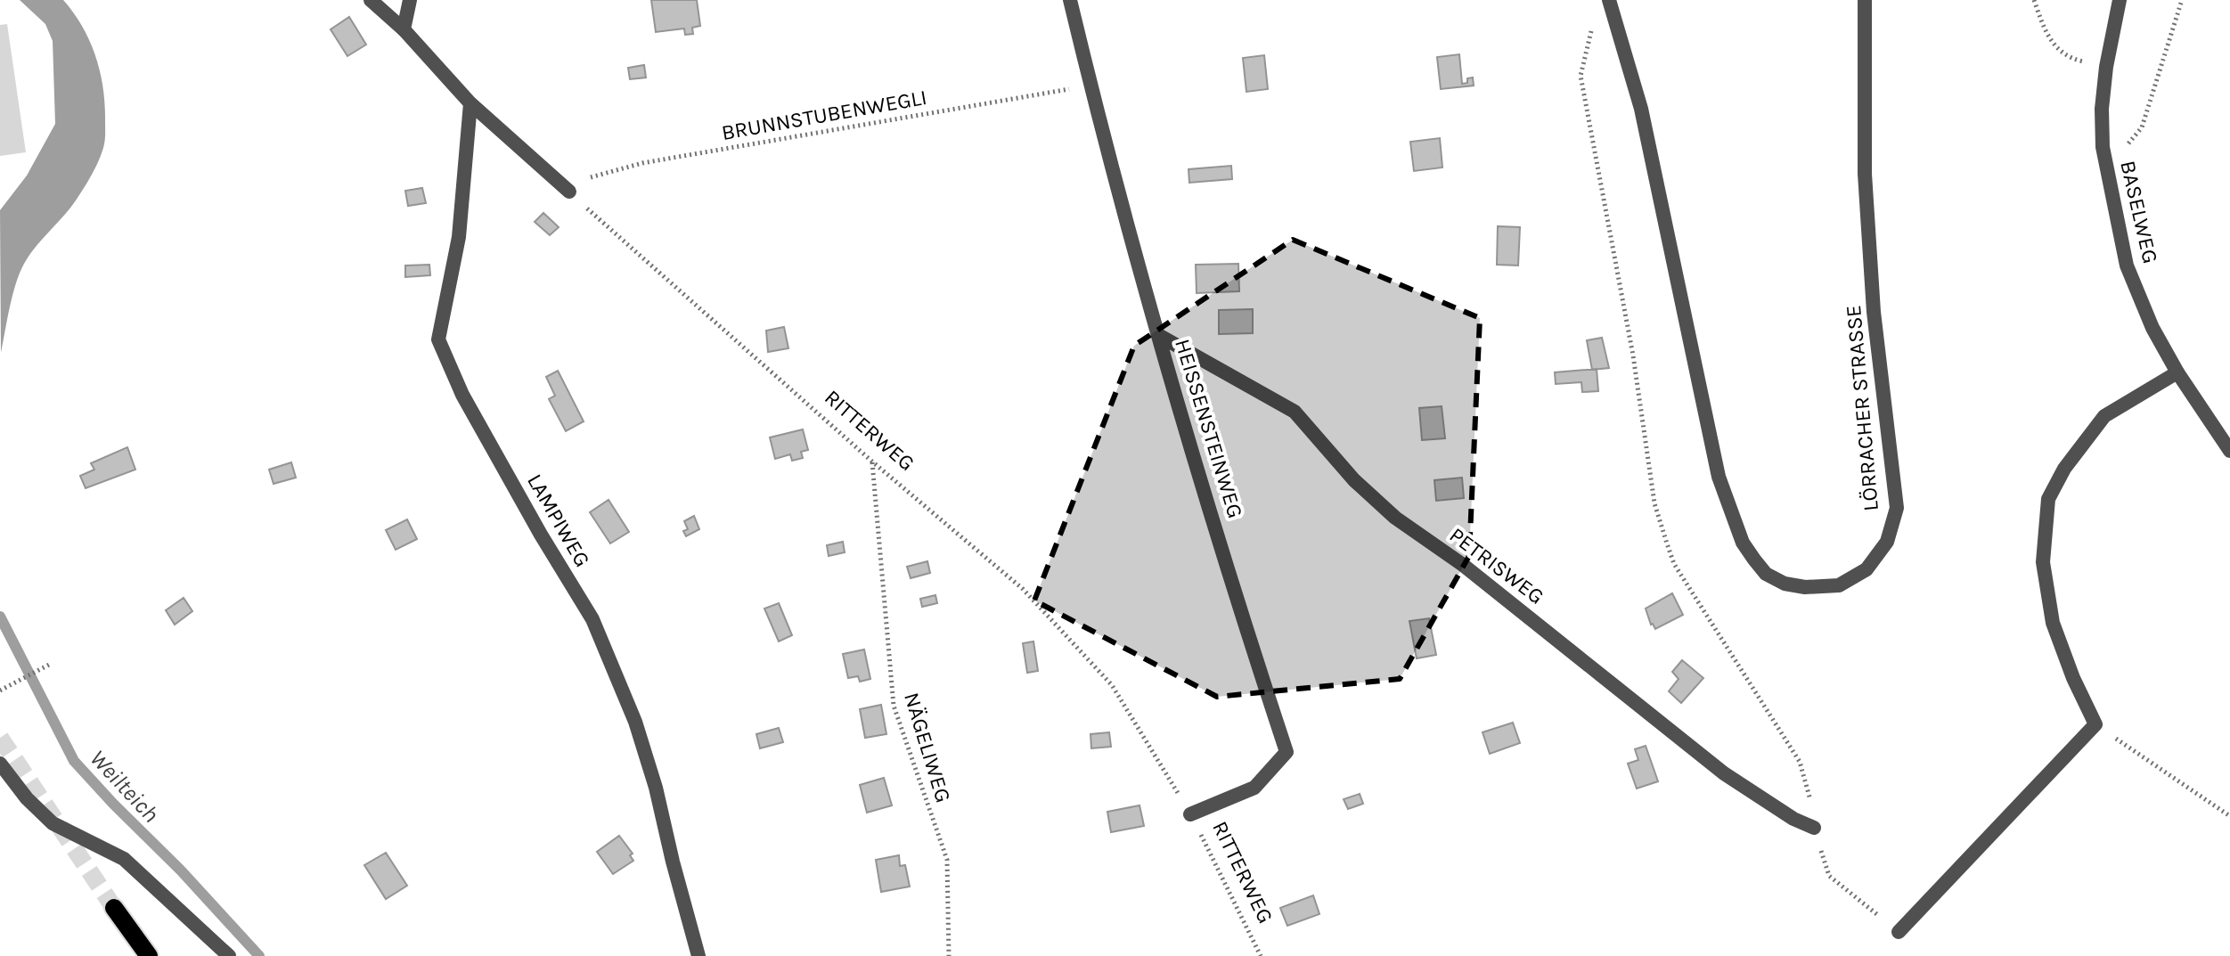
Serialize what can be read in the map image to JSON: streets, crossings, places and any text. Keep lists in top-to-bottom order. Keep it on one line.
{"streets":{"street":["BASELWEG","LÖRRACHER STRASSE","HEISSENSTEINWEG","LAMPIWEG","PETRISWEG"],"path":["BRUNNSTUBENWEGLI","RITTERWEG","NÄGELIWEG"]},"crossings":[["BRUNNSTUBENWEGLI","HEISSENSTEINWEG"],["BRUNNSTUBENWEGLI","RITTERWEG"],["HEISSENSTEINWEG","RITTERWEG"],["HEISSENSTEINWEG","PETRISWEG"],["RITTERWEG","NÄGELIWEG"]],"water":["Weilteich"]}
